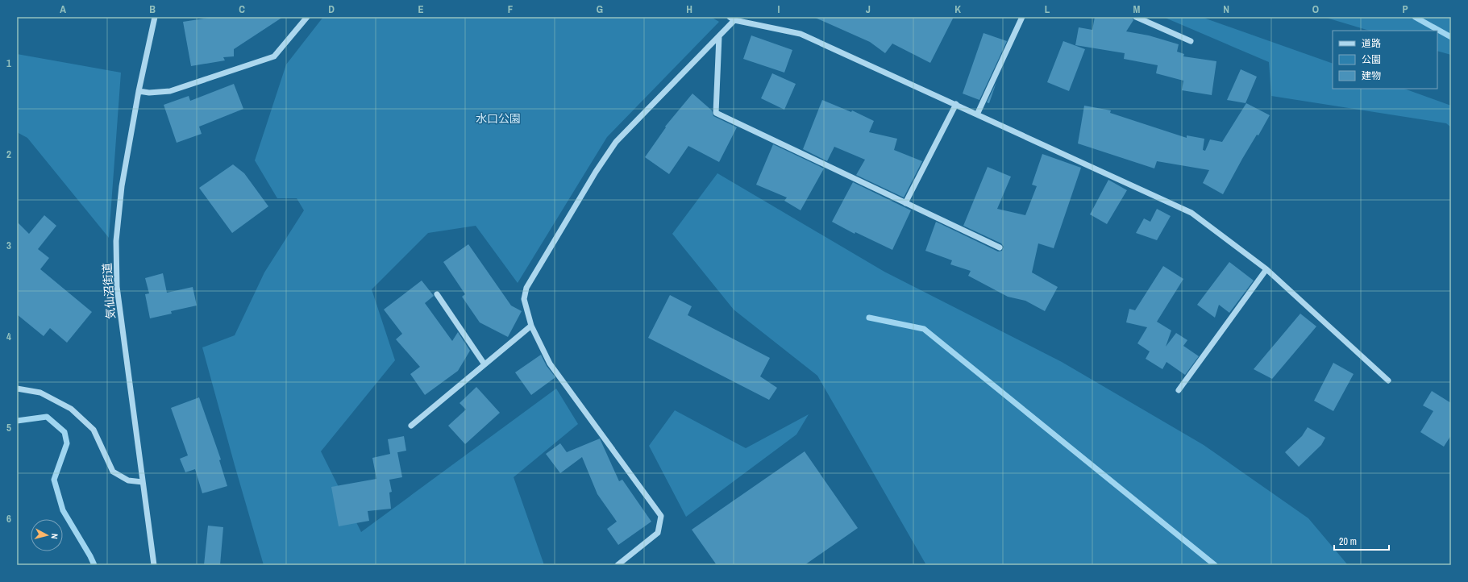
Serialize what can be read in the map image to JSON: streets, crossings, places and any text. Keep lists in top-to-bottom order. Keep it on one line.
{"streets":{"street":["気仙沼街道"]},"parks":["水口公園"],"legend":["道路","公園","建物"],"scale_bar":"20 m","north":"right","grid":{"columns":["A","B","C","D","E","F","G","H","I","J","K","L","M","N","O","P"],"rows":["1","2","3","4","5","6"]}}
